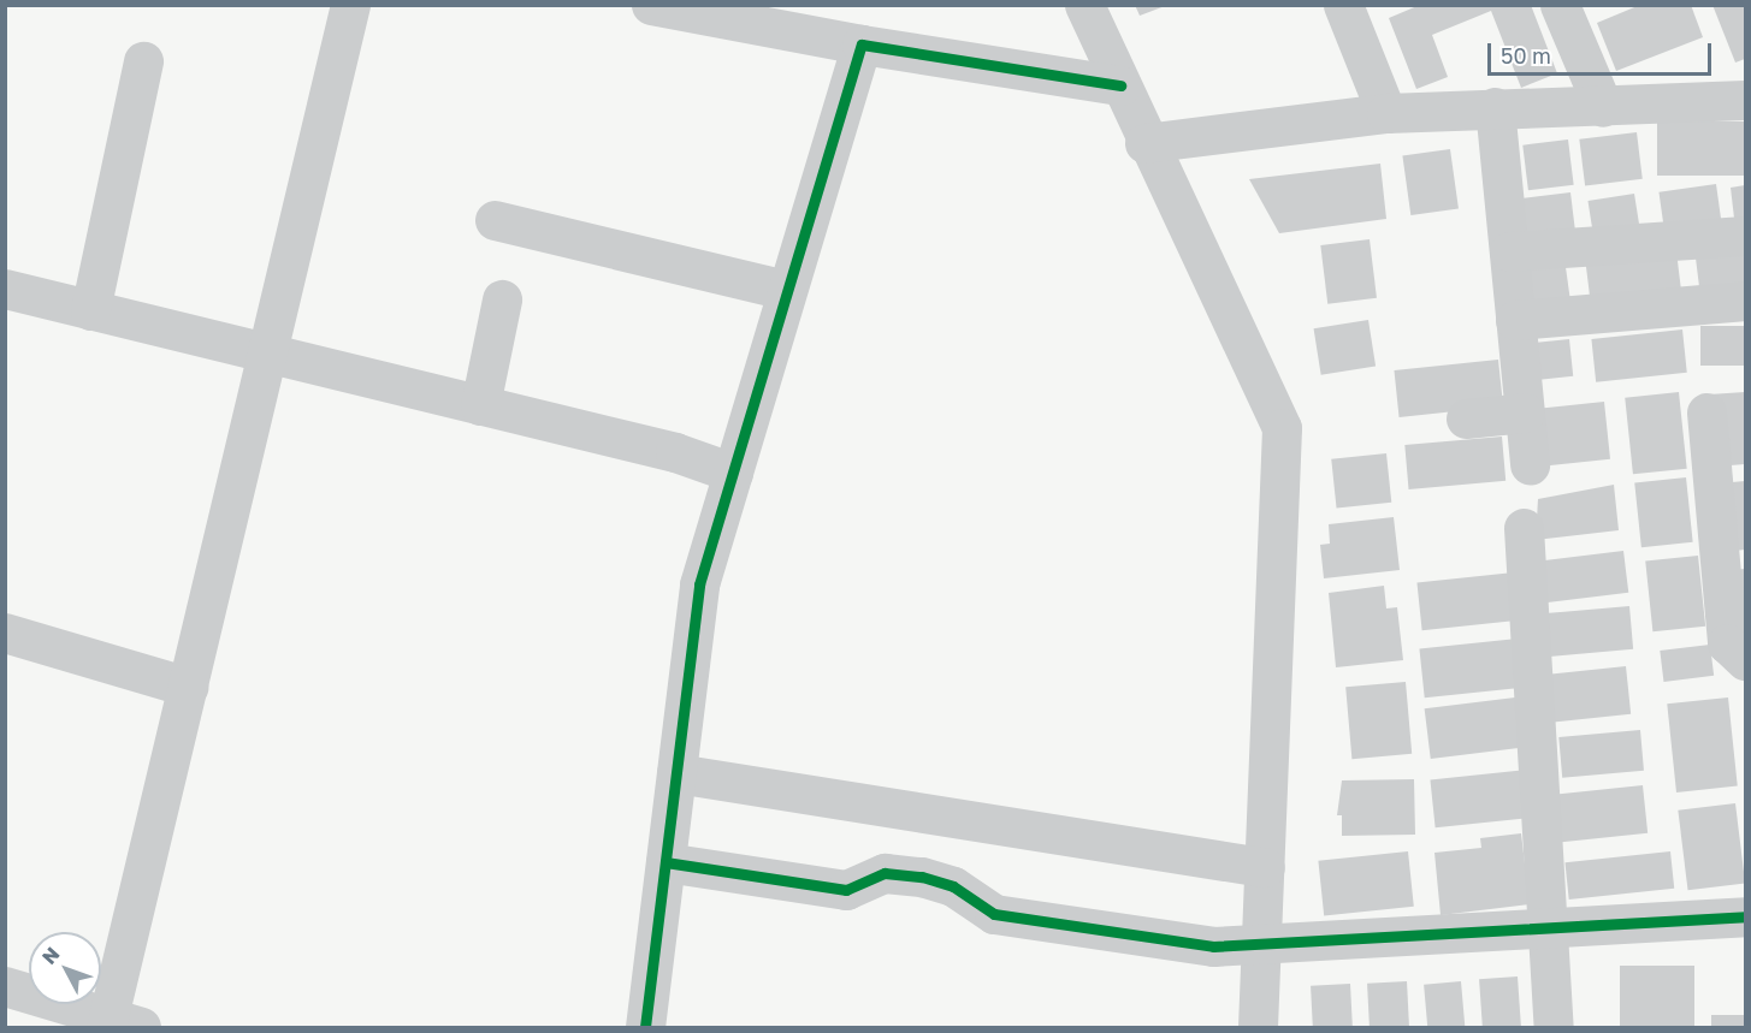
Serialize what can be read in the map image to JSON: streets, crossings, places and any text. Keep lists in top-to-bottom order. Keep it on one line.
{"scale_bar":"50 m","north":"top left"}
